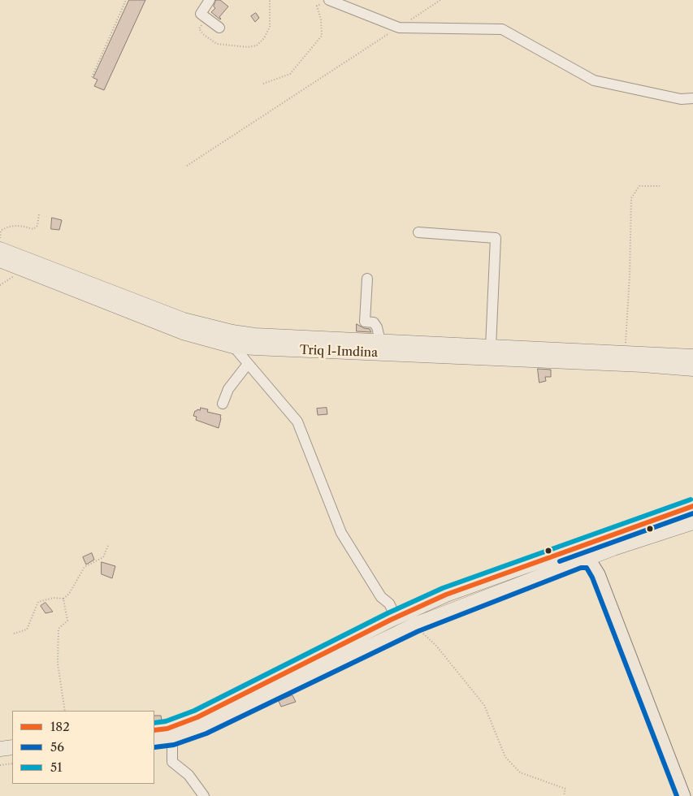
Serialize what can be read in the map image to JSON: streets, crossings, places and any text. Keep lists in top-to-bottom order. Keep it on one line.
{"streets":{"highway":["Triq l-Imdina"]},"lines":["transit line 51","transit line 182","transit line 56"],"legend":["182","56","51"]}
